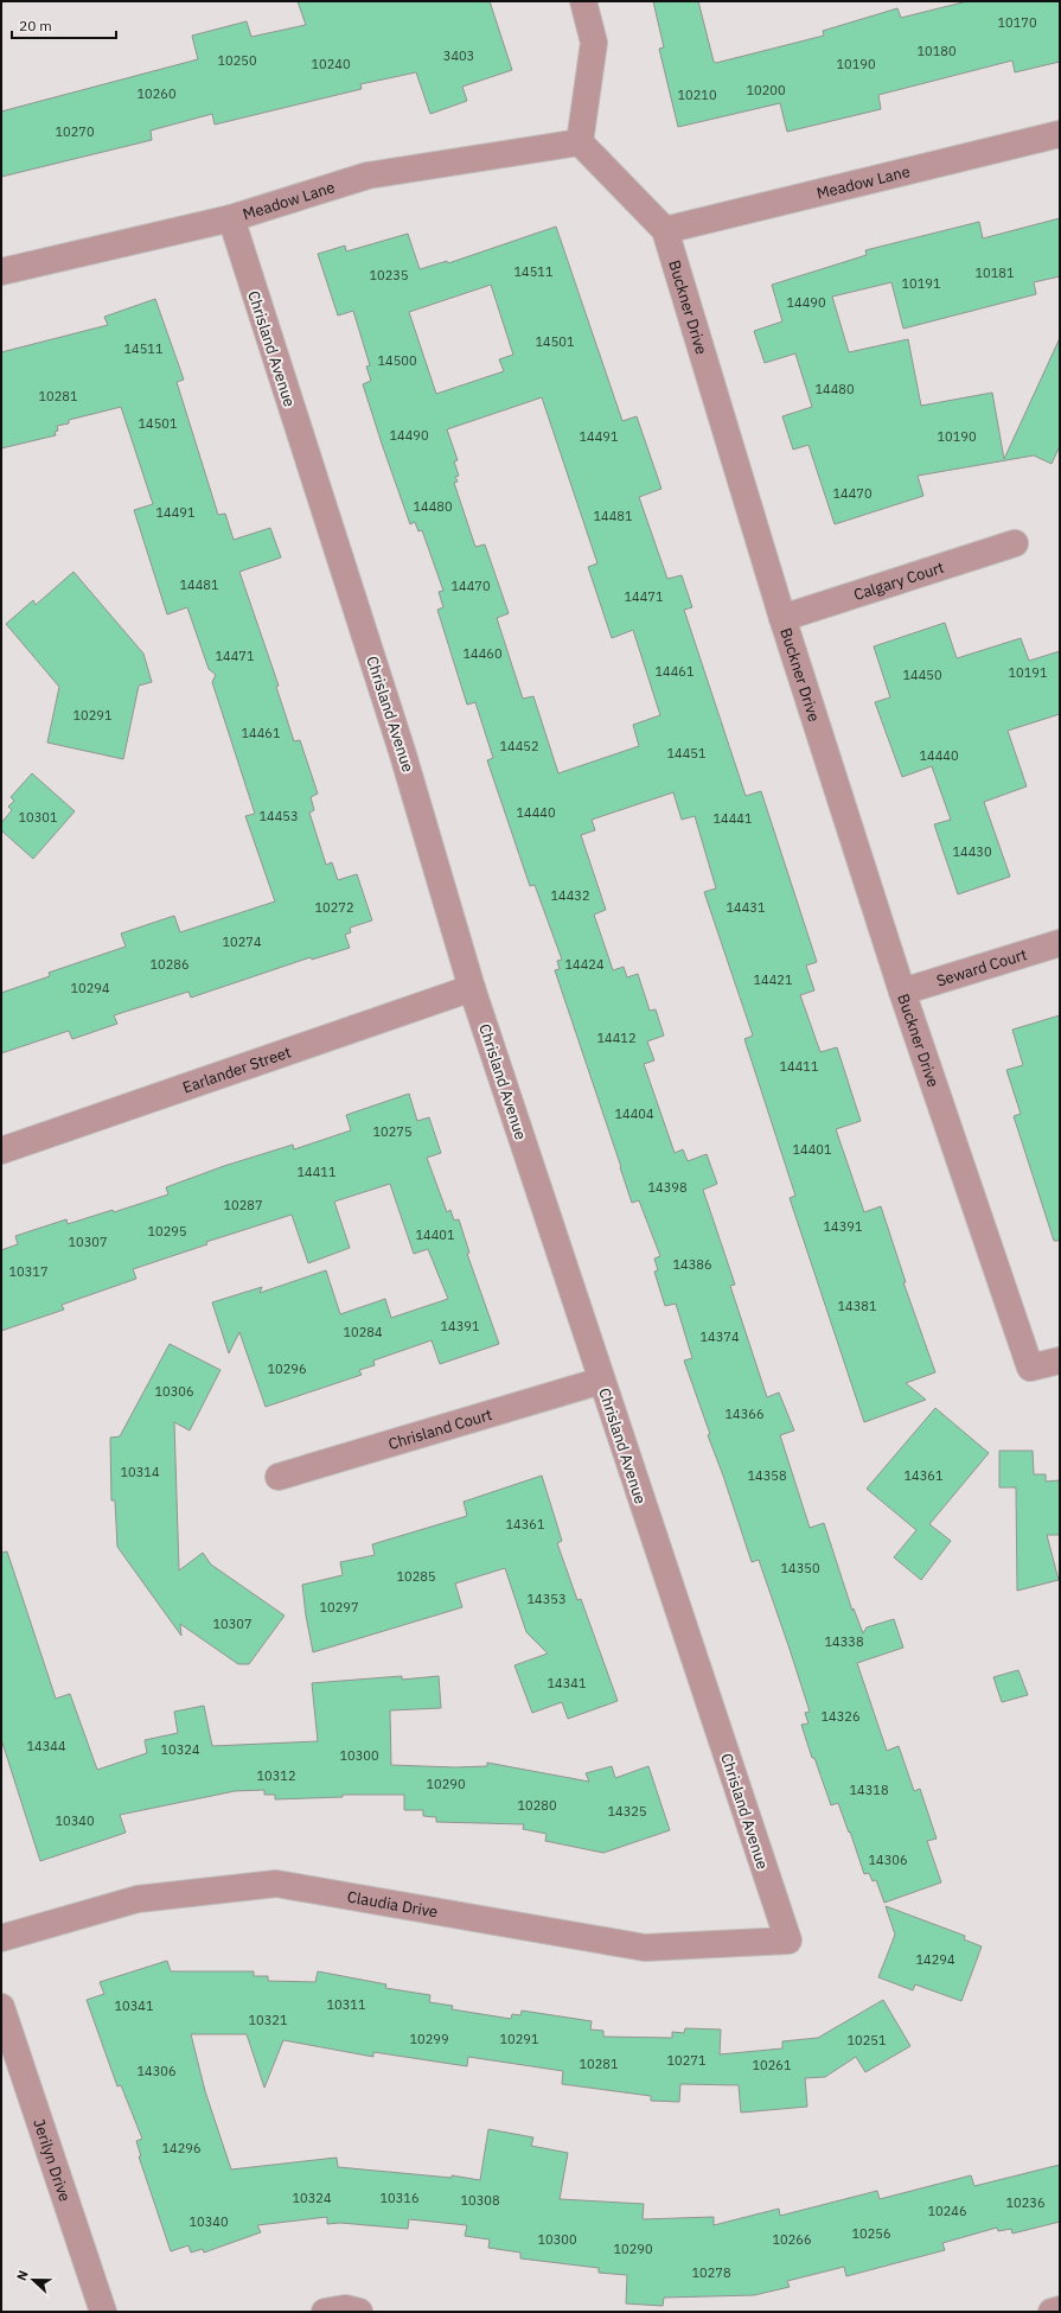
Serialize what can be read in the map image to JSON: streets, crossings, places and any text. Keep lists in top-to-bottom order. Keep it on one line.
{"streets":{"street":["Meadow Lane","Buckner Drive","Chrisland Avenue","Calgary Court","Seward Court","Earlander Street","Chrisland Court","Claudia Drive","Jerilyn Drive"]},"crossings":[["Meadow Lane","Buckner Drive"],["Meadow Lane","Chrisland Avenue"],["Buckner Drive","Calgary Court"],["Buckner Drive","Seward Court"],["Chrisland Avenue","Earlander Street"],["Chrisland Avenue","Chrisland Court"],["Chrisland Avenue","Claudia Drive"]],"house_numbers":["10170","10180","3403","10250","10240","10190","10200","10260","10210","10270","14511","10181","10235","10191","14490","14501","14511","14500","14480","10281","14501","14490","14491","10190","14470","14480","14491","14481","14481","14470","14471","14460","14471","14461","10191","14450","10291","14461","14452","14451","14440","14440","14453","10301","14441","14430","14432","10272","14431","10274","10286","14424","14421","10294","14412","14411","14404","10275","14401","14411","14398","10287","14391","10295","14401","10307","14386","10317","14381","14391","10284","14374","10296","10306","14366","10314","14358","14361","14361","14350","10285","14353","10297","10307","14338","14341","14326","14344","10324","10300","10312","10290","14318","10280","14325","10340","14306","14294","10311","10341","10321","10299","10291","10251","10271","10281","10261","14306","14296","10324","10316","10308","10236","10246","10340","10256","10300","10266","10290","10278"],"scale_bar":"20 m","north":"left"}
